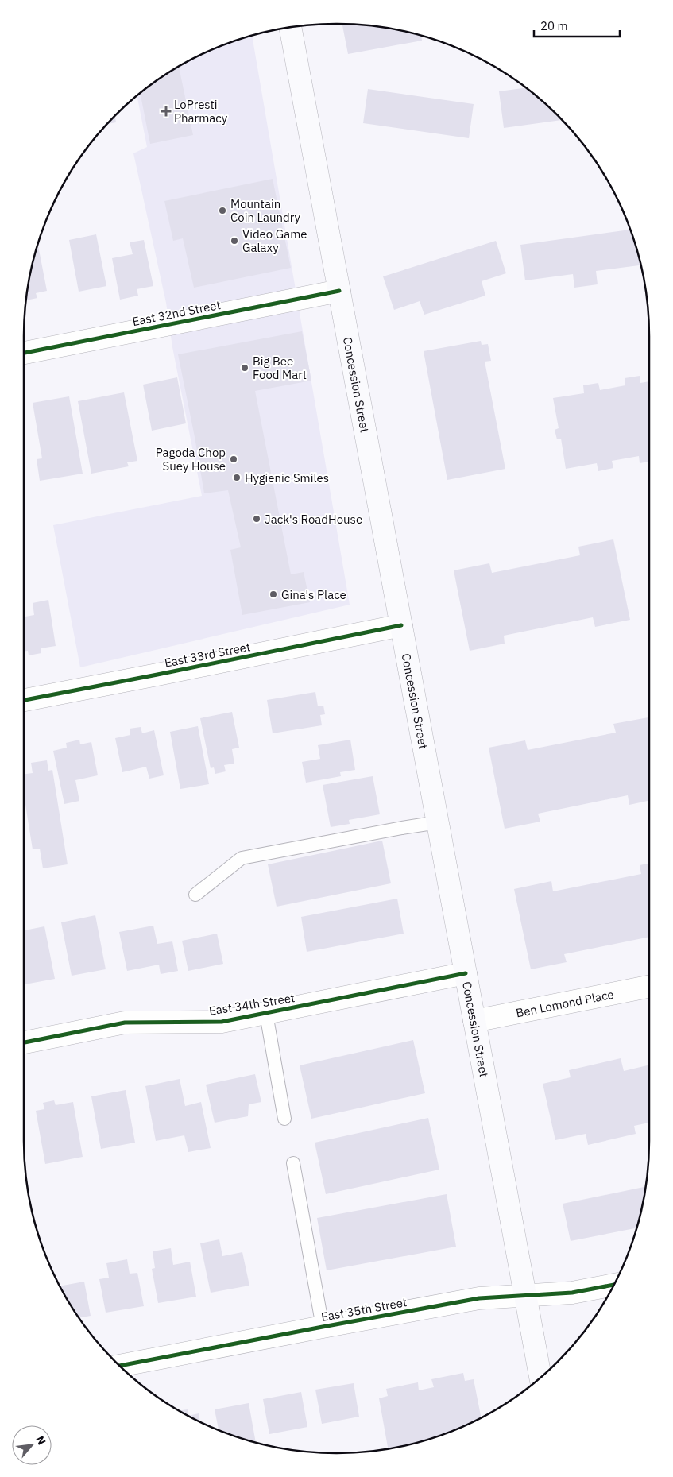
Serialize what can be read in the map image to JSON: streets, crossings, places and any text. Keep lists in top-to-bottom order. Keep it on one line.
{"streets":{"main road":["Concession Street"],"street":["East 32nd Street","East 33rd Street","Ben Lomond Place","East 34th Street","East 35th Street"]},"crossings":[["East 32nd Street","Concession Street"],["Concession Street","East 33rd Street"],["Concession Street","Ben Lomond Place"],["Concession Street","East 34th Street"],["Concession Street","East 35th Street"]],"places":{"health":["LoPresti Pharmacy"],"other":["Mountain Coin Laundry","Video Game Galaxy","Big Bee Food Mart","Pagoda Chop Suey House","Hygienic Smiles","Jack's RoadHouse","Gina's Place"]},"scale_bar":"20 m","north":"top right"}
